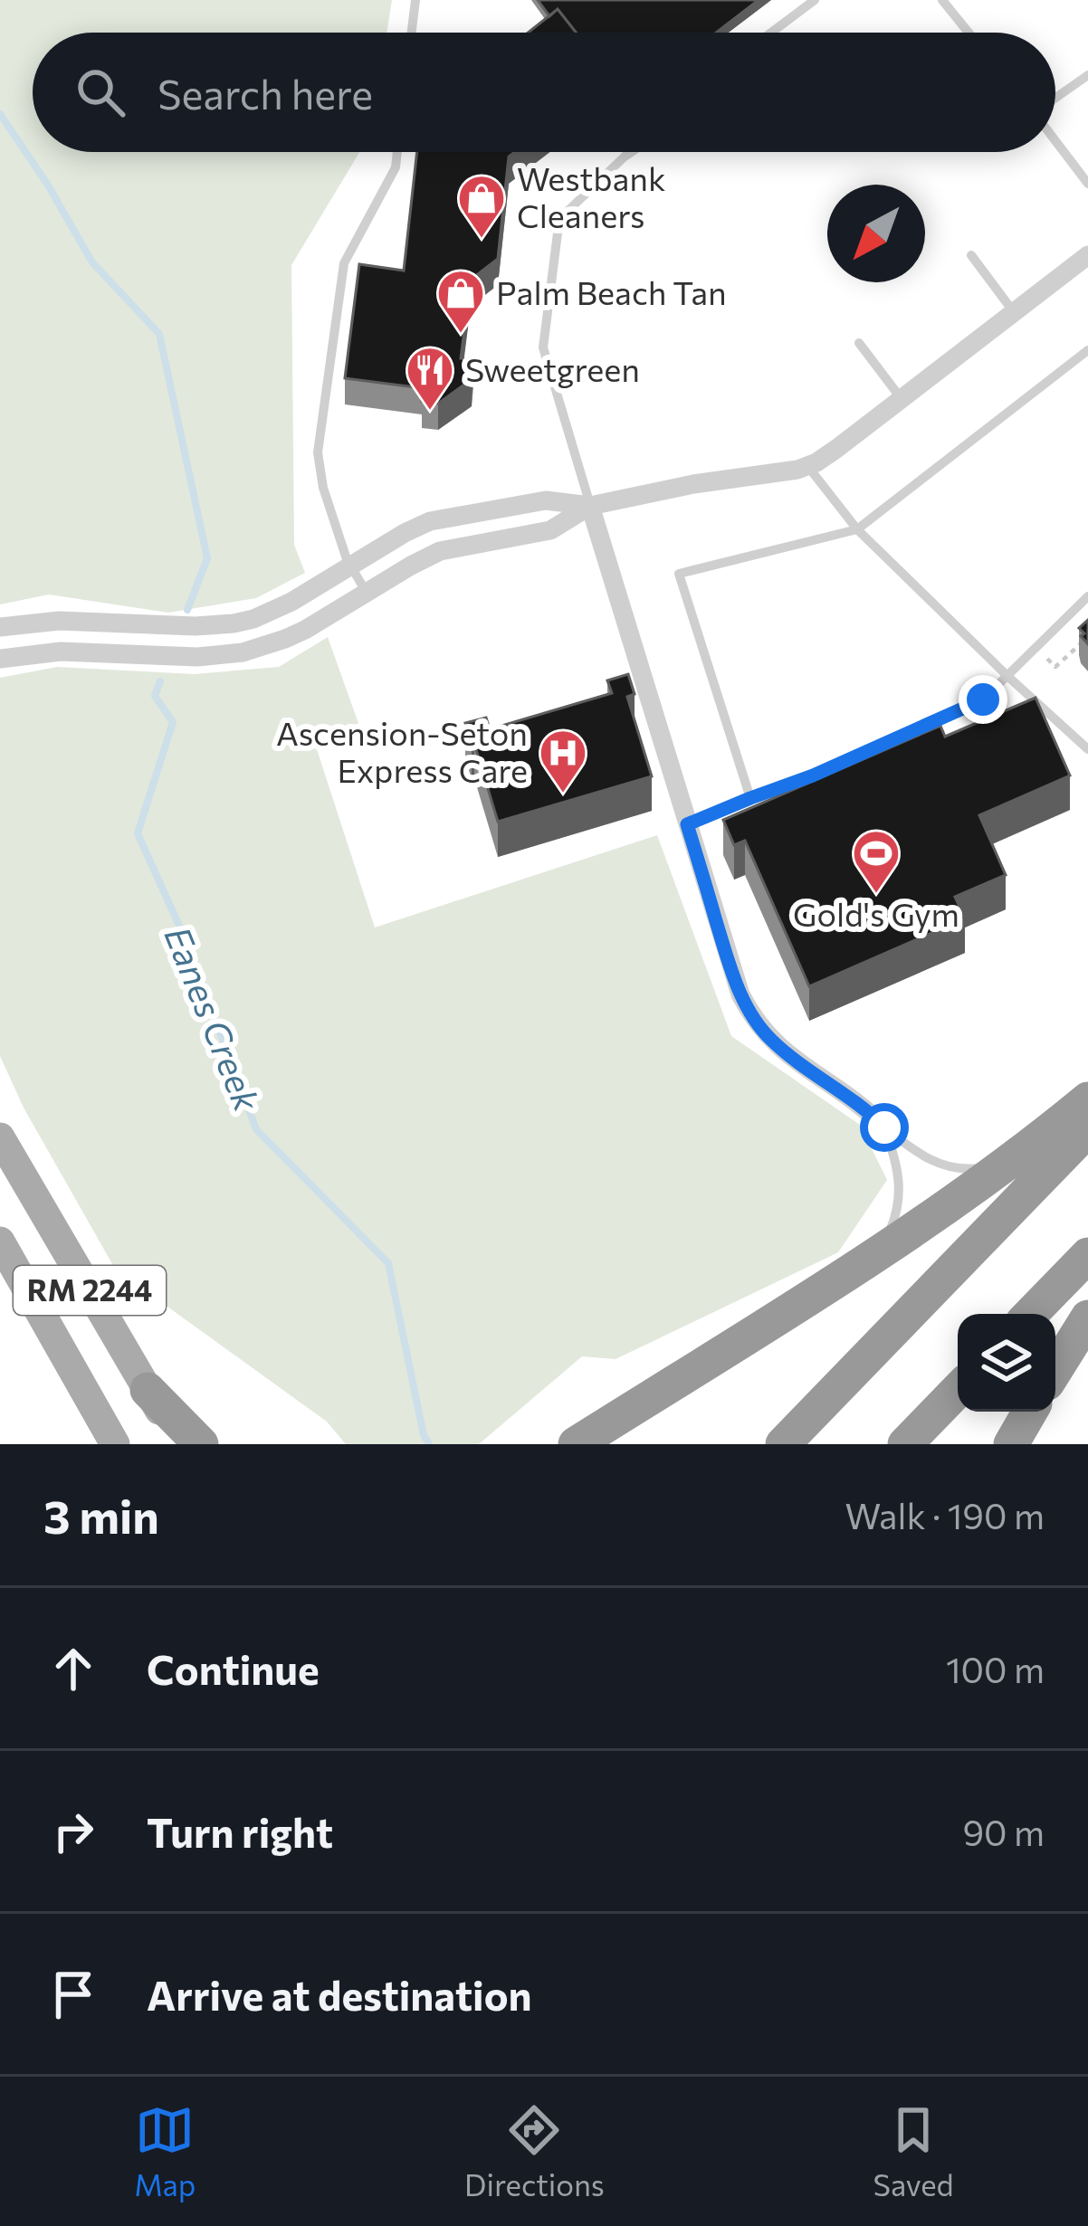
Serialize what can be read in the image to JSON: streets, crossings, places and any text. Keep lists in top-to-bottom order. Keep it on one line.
{"streets":{"main road":["RM 2244"]},"water":["Eanes Creek"],"places":{"shop":["Westbank Cleaners","Palm Beach Tan"],"restaurant":["Sweetgreen"],"hospital":["Ascension-Seton Express Care"],"sports":["Gold's Gym"]},"north":"bottom left","page":{"search":"Search here","heading":["3 min","Walk · 190 m"],"list":[["Continue","100 m"],["Turn right","90 m"],"Arrive at destination"],"nav":["Map","Directions","Saved"]}}
